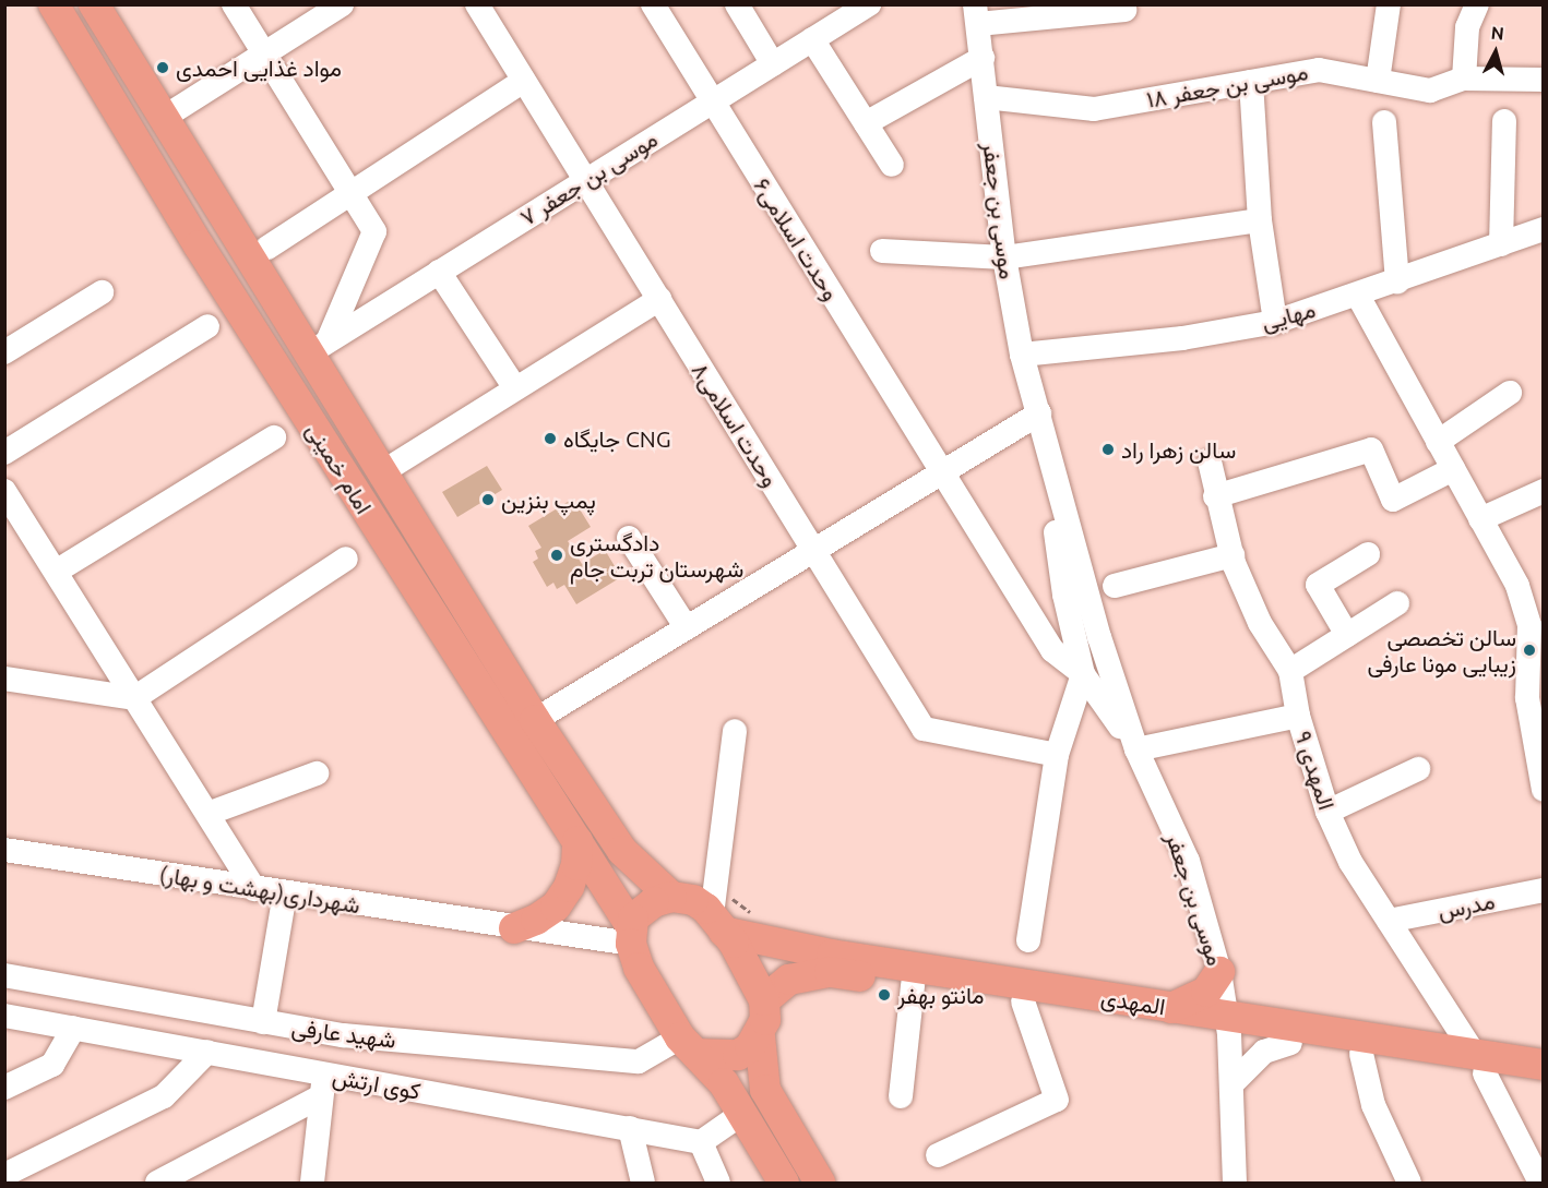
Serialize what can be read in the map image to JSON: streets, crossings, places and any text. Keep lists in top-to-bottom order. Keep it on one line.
{"streets":{"main road":["امام خمینی","المهدی"],"street":["موسی بن جعفر ۱۸","موسی بن جعفر ۷","موسی بن جعفر","وحدت اسلامی۶","مهایی","وحدت اسلامی۸","المهدی ۹","شهرداری(بهشت و بهار)","مدرس","شهید عارفی","کوی ارتش"]},"crossings":[["موسی بن جعفر ۱۸","موسی بن جعفر"],["موسی بن جعفر ۷","وحدت اسلامی۶"],["موسی بن جعفر ۷","وحدت اسلامی۸"],["موسی بن جعفر ۷","امام خمینی"],["موسی بن جعفر","وحدت اسلامی۶"],["موسی بن جعفر","مهایی"],["موسی بن جعفر","المهدی"],["امام خمینی","شهرداری(بهشت و بهار)"],["امام خمینی","شهید عارفی"],["المهدی ۹","مدرس"],["المهدی ۹","المهدی"]],"places":["مواد غذایی احمدی","جایگاه CNG","سالن زهرا راد","پمپ بنزین","دادگستری شهرستان تربت جام","سالن تخصصی زیبایی مونا عارفی","مانتو بهفر"],"north":"top"}
